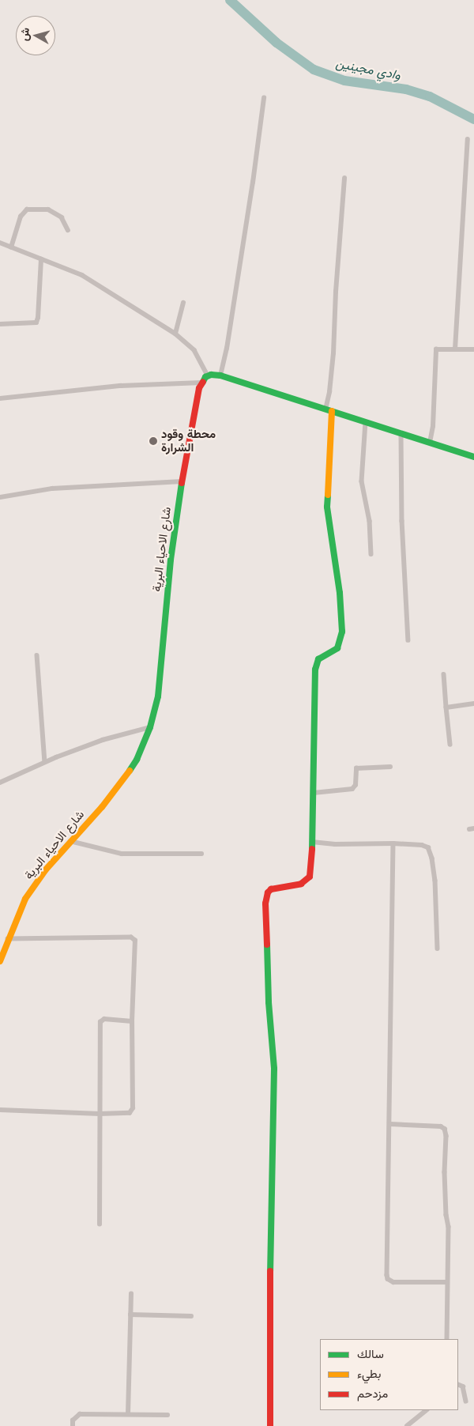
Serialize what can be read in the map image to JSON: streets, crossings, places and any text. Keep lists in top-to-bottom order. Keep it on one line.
{"streets":{"street":["شارع الاحياء البرية"]},"water":["وادي مجينين"],"places":["محطة وقود الشرارة"],"legend":["سالك","بطيء","مزدحم"],"north":"left"}
